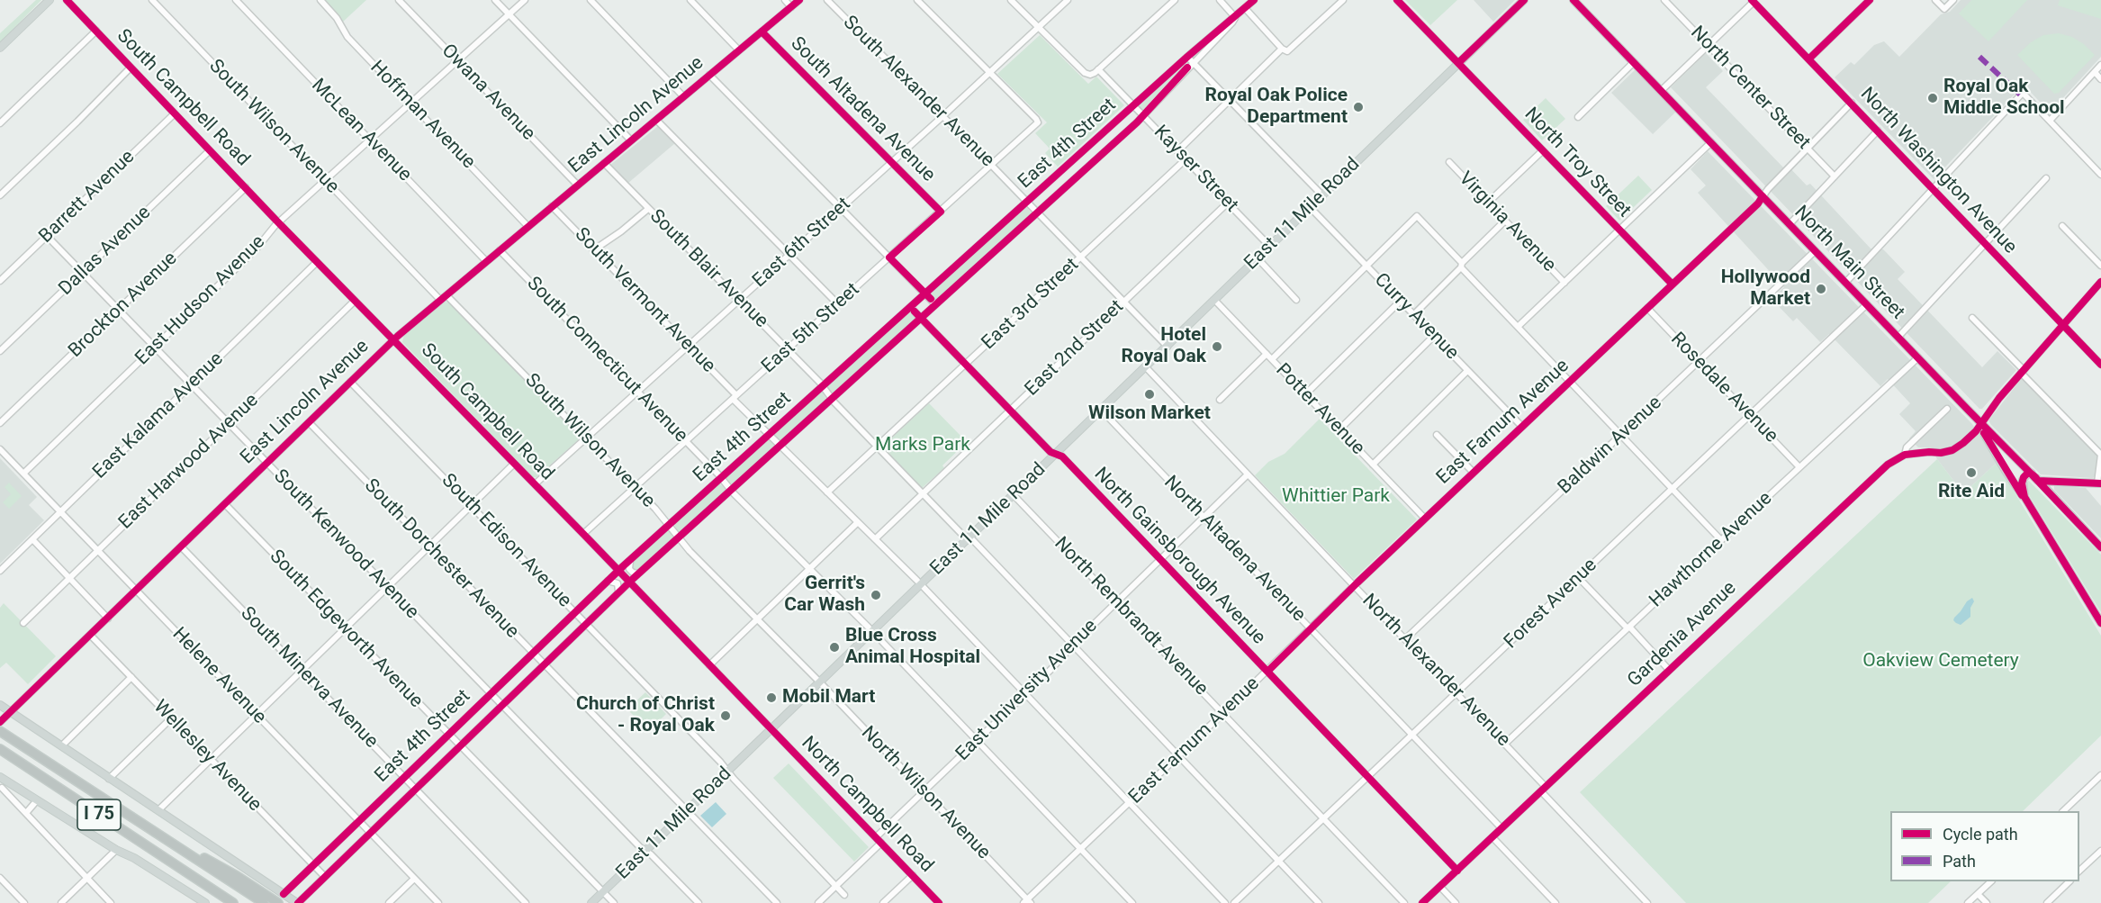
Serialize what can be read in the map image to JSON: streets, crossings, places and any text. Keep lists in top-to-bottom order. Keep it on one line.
{"streets":{"highway":["I 75"],"main road":["East 11 Mile Road","North Main Street"],"street":["North Center Street","South Alexander Avenue","Owana Avenue","South Campbell Road","South Altadena Avenue","Hoffman Avenue","East Lincoln Avenue","South Wilson Avenue","McLean Avenue","East 4th Street","North Troy Street","Kayser Street","North Washington Avenue","Barrett Avenue","Virginia Avenue","East 6th Street","Dallas Avenue","South Blair Avenue","East Hudson Avenue","South Vermont Avenue","East 3rd Street","Brockton Avenue","Curry Avenue","East 5th Street","East 2nd Street","South Connecticut Avenue","Rosedale Avenue","Potter Avenue","East Kalama Avenue","East Farnum Avenue","Baldwin Avenue","East Harwood Avenue","South Edison Avenue","South Kenwood Avenue","North Altadena Avenue","Hawthorne Avenue","North Gainsborough Avenue","South Dorchester Avenue","Forest Avenue","North Rembrandt Avenue","South Edgeworth Avenue","Gardenia Avenue","North Alexander Avenue","Helene Avenue","South Minerva Avenue","East University Avenue","Wellesley Avenue","North Wilson Avenue","North Campbell Road"]},"crossings":[["North Center Street","East Farnum Avenue"],["South Alexander Avenue","East 4th Street"],["South Alexander Avenue","East 11 Mile Road"],["South Alexander Avenue","East 6th Street"],["South Alexander Avenue","East 3rd Street"],["South Alexander Avenue","East 5th Street"],["South Alexander Avenue","East 2nd Street"],["Owana Avenue","East Lincoln Avenue"],["Owana Avenue","East Hudson Avenue"],["South Campbell Road","East Lincoln Avenue"],["South Campbell Road","East 4th Street"],["South Campbell Road","Barrett Avenue"],["South Campbell Road","East 11 Mile Road"],["South Campbell Road","East 6th Street"],["South Campbell Road","Dallas Avenue"],["South Campbell Road","East Hudson Avenue"],["South Campbell Road","Brockton Avenue"],["South Campbell Road","East 5th Street"],["South Campbell Road","East Kalama Avenue"],["South Campbell Road","East Harwood Avenue"],["South Campbell Road","North Campbell Road"],["South Altadena Avenue","East Lincoln Avenue"],["South Altadena Avenue","East 6th Street"],["South Altadena Avenue","East 5th Street"],["Hoffman Avenue","East Lincoln Avenue"],["Hoffman Avenue","East Hudson Avenue"],["East Lincoln Avenue","South Wilson Avenue"],["East Lincoln Avenue","McLean Avenue"],["East Lincoln Avenue","South Blair Avenue"],["East Lincoln Avenue","South Vermont Avenue"],["East Lincoln Avenue","South Connecticut Avenue"],["East Lincoln Avenue","South Edison Avenue"],["East Lincoln Avenue","South Kenwood Avenue"],["East Lincoln Avenue","South Dorchester Avenue"],["East Lincoln Avenue","South Edgeworth Avenue"],["East Lincoln Avenue","Helene Avenue"],["East Lincoln Avenue","South Minerva Avenue"],["East Lincoln Avenue","Wellesley Avenue"],["South Wilson Avenue","East 4th Street"],["South Wilson Avenue","East 11 Mile Road"],["South Wilson Avenue","East 6th Street"],["South Wilson Avenue","East Hudson Avenue"],["South Wilson Avenue","East 5th Street"],["South Wilson Avenue","North Wilson Avenue"],["McLean Avenue","East Hudson Avenue"],["East 4th Street","Kayser Street"],["East 4th Street","South Blair Avenue"],["East 4th Street","South Vermont Avenue"],["East 4th Street","South Connecticut Avenue"],["East 4th Street","South Edison Avenue"],["East 4th Street","South Kenwood Avenue"],["East 4th Street","North Gainsborough Avenue"],["East 4th Street","South Dorchester Avenue"],["East 4th Street","South Edgeworth Avenue"],["East 4th Street","Helene Avenue"],["East 4th Street","South Minerva Avenue"],["East 4th Street","Wellesley Avenue"],["North Troy Street","East 11 Mile Road"],["North Troy Street","East Farnum Avenue"],["Kayser Street","East 11 Mile Road"],["Kayser Street","East 3rd Street"],["Kayser Street","East 2nd Street"],["North Washington Avenue","East Farnum Avenue"],["North Washington Avenue","Gardenia Avenue"],["Barrett Avenue","South Kenwood Avenue"],["East 11 Mile Road","South Blair Avenue"],["East 11 Mile Road","South Vermont Avenue"],["East 11 Mile Road","Curry Avenue"],["East 11 Mile Road","South Connecticut Avenue"],["East 11 Mile Road","Potter Avenue"],["East 11 Mile Road","South Edison Avenue"],["East 11 Mile Road","South Kenwood Avenue"],["East 11 Mile Road","North Altadena Avenue"],["East 11 Mile Road","North Gainsborough Avenue"],["East 11 Mile Road","South Dorchester Avenue"],["East 11 Mile Road","North Rembrandt Avenue"],["East 11 Mile Road","South Edgeworth Avenue"],["East 11 Mile Road","North Alexander Avenue"],["East 11 Mile Road","North Wilson Avenue"],["East 11 Mile Road","North Campbell Road"],["East 6th Street","South Blair Avenue"],["East 6th Street","South Vermont Avenue"],["East 6th Street","East 5th Street"],["East 6th Street","South Connecticut Avenue"],["Dallas Avenue","South Kenwood Avenue"],["North Main Street","East Farnum Avenue"],["North Main Street","Baldwin Avenue"],["North Main Street","Hawthorne Avenue"],["North Main Street","Forest Avenue"],["North Main Street","Gardenia Avenue"],["South Blair Avenue","East 3rd Street"],["South Blair Avenue","East 5th Street"],["South Blair Avenue","East 2nd Street"],["South Blair Avenue","East Farnum Avenue"],["South Blair Avenue","Forest Avenue"],["South Blair Avenue","East University Avenue"],["East Hudson Avenue","South Kenwood Avenue"],["East Hudson Avenue","Helene Avenue"],["South Vermont Avenue","East 3rd Street"],["South Vermont Avenue","East 5th Street"],["South Vermont Avenue","East 2nd Street"],["South Vermont Avenue","East Farnum Avenue"],["South Vermont Avenue","East University Avenue"],["East 3rd Street","North Gainsborough Avenue"],["Brockton Avenue","South Kenwood Avenue"],["Curry Avenue","East Farnum Avenue"],["East 5th Street","South Connecticut Avenue"],["East 2nd Street","North Gainsborough Avenue"],["South Connecticut Avenue","East Farnum Avenue"],["South Connecticut Avenue","East University Avenue"],["Rosedale Avenue","East Farnum Avenue"],["Rosedale Avenue","Baldwin Avenue"],["Rosedale Avenue","Hawthorne Avenue"],["Rosedale Avenue","Forest Avenue"],["Potter Avenue","East Farnum Avenue"],["East Kalama Avenue","South Kenwood Avenue"],["East Kalama Avenue","Helene Avenue"],["East Farnum Avenue","North Altadena Avenue"],["East Farnum Avenue","North Gainsborough Avenue"],["East Farnum Avenue","North Rembrandt Avenue"],["East Farnum Avenue","North Alexander Avenue"],["East Farnum Avenue","North Wilson Avenue"],["Baldwin Avenue","North Alexander Avenue"],["East Harwood Avenue","South Kenwood Avenue"],["East Harwood Avenue","Helene Avenue"],["North Altadena Avenue","Forest Avenue"],["North Altadena Avenue","Gardenia Avenue"],["North Altadena Avenue","East University Avenue"],["Hawthorne Avenue","North Alexander Avenue"],["North Gainsborough Avenue","Forest Avenue"],["North Gainsborough Avenue","Gardenia Avenue"],["North Gainsborough Avenue","East University Avenue"],["Forest Avenue","North Rembrandt Avenue"],["Forest Avenue","North Alexander Avenue"],["North Rembrandt Avenue","East University Avenue"],["Gardenia Avenue","North Alexander Avenue"],["North Alexander Avenue","East University Avenue"],["East University Avenue","North Wilson Avenue"],["East University Avenue","North Campbell Road"]],"parks":["Marks Park","Whittier Park","Oakview Cemetery"],"places":["Royal Oak Middle School","Royal Oak Police Department","Hollywood Market","Hotel Royal Oak","Wilson Market","Rite Aid","Gerrit's Car Wash","Blue Cross Animal Hospital","Mobil Mart","Church of Christ - Royal Oak"],"legend":["Cycle path","Path"]}
